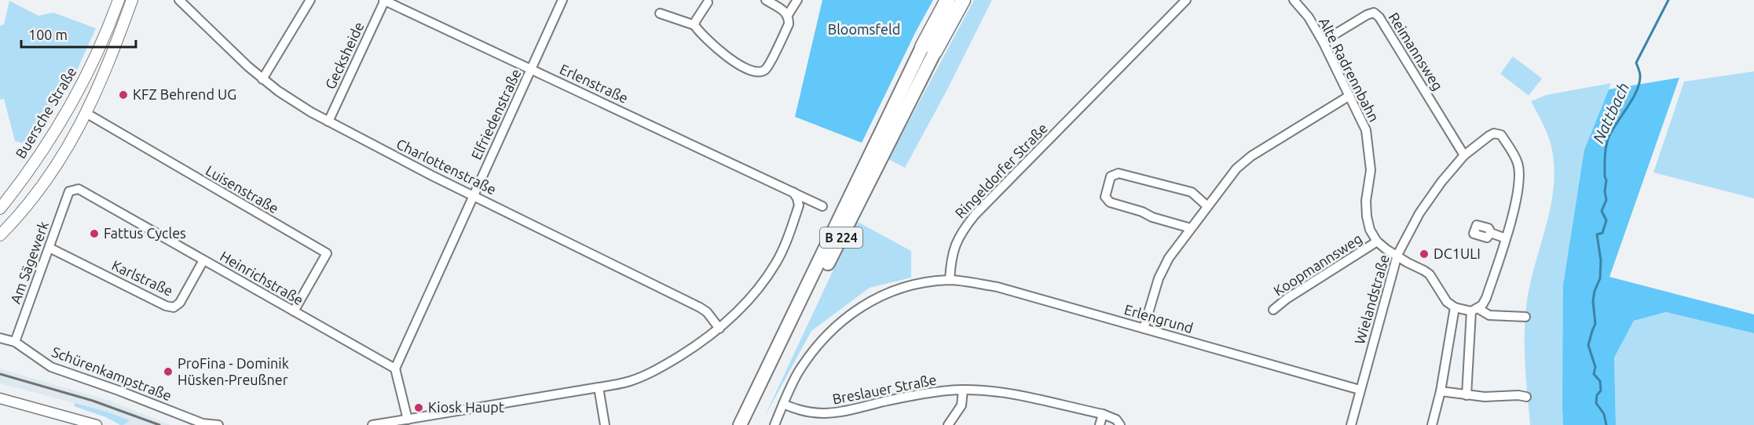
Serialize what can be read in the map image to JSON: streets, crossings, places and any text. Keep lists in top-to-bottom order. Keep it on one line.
{"streets":{"highway":["B 224"],"main road":["Buersche Straße"],"street":["Reimannsweg","Gecksheide","Alte Radrennbahn","Erlenstraße","Elfriedenstraße","Charlottenstraße","Ringeldorfer Straße","Luisenstraße","Am Sägewerk","Koopmannsweg","Karlstraße","Heinrichstraße","Wielandstraße","Erlengrund","Schürenkampstraße","Breslauer Straße"]},"crossings":[["Reimannsweg","Alte Radrennbahn"],["Reimannsweg","Wielandstraße"],["Gecksheide","Erlenstraße"],["Gecksheide","Charlottenstraße"],["Alte Radrennbahn","Koopmannsweg"],["Erlenstraße","Elfriedenstraße"],["Elfriedenstraße","Charlottenstraße"],["Elfriedenstraße","Heinrichstraße"],["Ringeldorfer Straße","Erlengrund"],["Luisenstraße","Heinrichstraße"],["Am Sägewerk","Karlstraße"],["Am Sägewerk","Heinrichstraße"],["Am Sägewerk","Schürenkampstraße"],["Karlstraße","Heinrichstraße"],["Wielandstraße","Erlengrund"]],"water":["Nattbach"],"parks":["Bloomsfeld"],"places":["KFZ Behrend UG","Fattus Cycles","DC1ULI","ProFina - Dominik Hüsken-Preußner","Kiosk Haupt"],"scale_bar":"100 m"}
